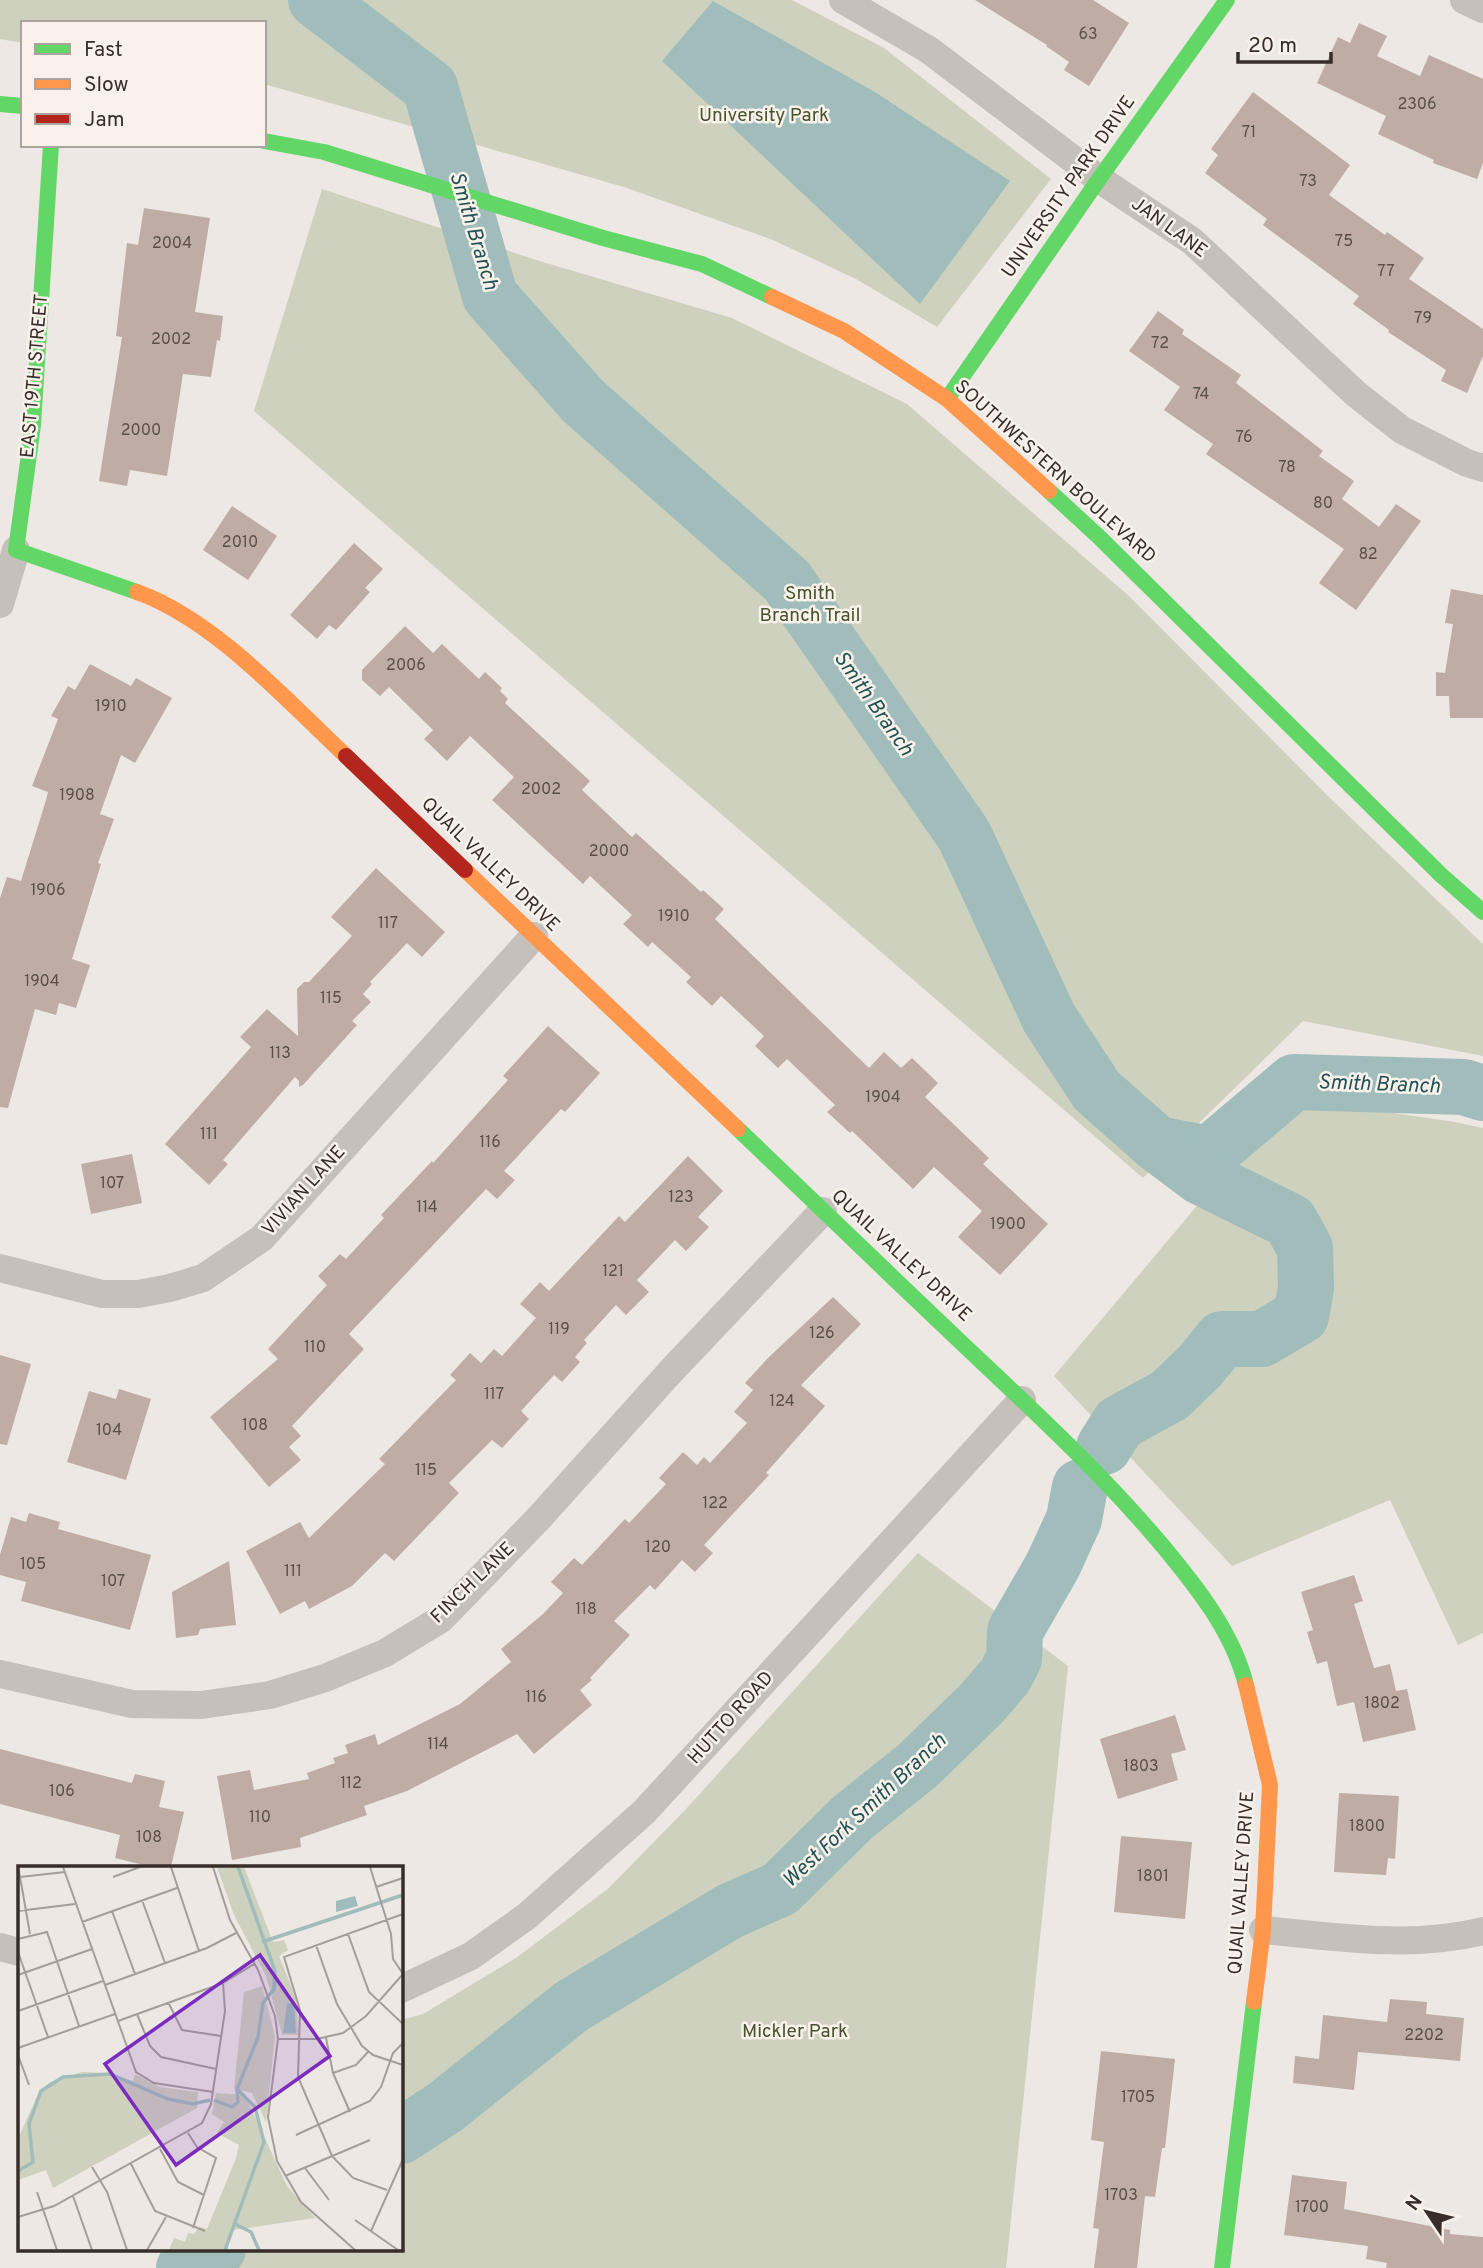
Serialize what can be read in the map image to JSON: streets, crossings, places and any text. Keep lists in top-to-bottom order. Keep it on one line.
{"streets":{"street":["UNIVERSITY PARK DRIVE","JAN LANE","EAST 19TH STREET","SOUTHWESTERN BOULEVARD","QUAIL VALLEY DRIVE","VIVIAN LANE","FINCH LANE","HUTTO ROAD"]},"crossings":[["UNIVERSITY PARK DRIVE","JAN LANE"],["UNIVERSITY PARK DRIVE","SOUTHWESTERN BOULEVARD"],["EAST 19TH STREET","QUAIL VALLEY DRIVE"],["QUAIL VALLEY DRIVE","VIVIAN LANE"],["QUAIL VALLEY DRIVE","FINCH LANE"],["QUAIL VALLEY DRIVE","HUTTO ROAD"]],"water":["Smith Branch","West Fork Smith Branch"],"parks":["University Park","Smith Branch Trail","Mickler Park"],"house_numbers":["63","2306","71","73","75","2004","77","79","2002","72","74","2000","76","78","80","2010","82","2006","1910","2002","1908","2000","1906","1910","117","1904","115","113","1904","111","116","107","123","114","1900","121","119","126","110","117","124","108","104","115","122","120","105","111","107","118","116","1802","114","1803","112","106","110","1800","108","1801","2202","1705","1703","1700"],"legend":["Fast","Slow","Jam"],"scale_bar":"20 m","north":"top left"}
